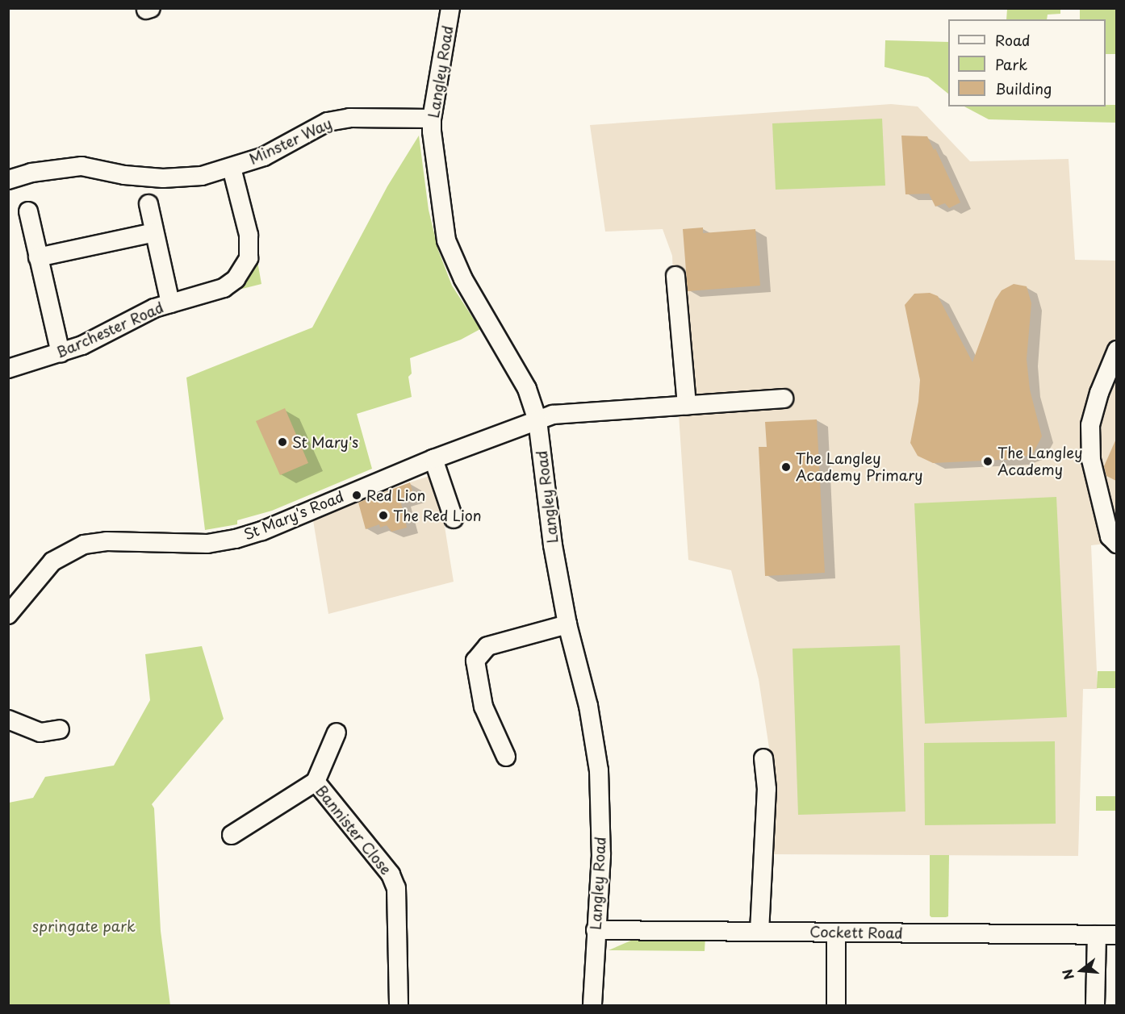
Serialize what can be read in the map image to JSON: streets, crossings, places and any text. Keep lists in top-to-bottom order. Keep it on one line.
{"streets":{"street":["Langley Road","Minster Way","Barchester Road","St Mary's Road","Bannister Close","Cockett Road"]},"crossings":[["Langley Road","Minster Way"],["Langley Road","St Mary's Road"],["Langley Road","Cockett Road"],["Minster Way","Barchester Road"]],"parks":["springate park"],"places":["St Mary's","The Langley Academy","The Langley Academy Primary","Red Lion","The Red Lion"],"legend":["Road","Park","Building"],"north":"left"}
